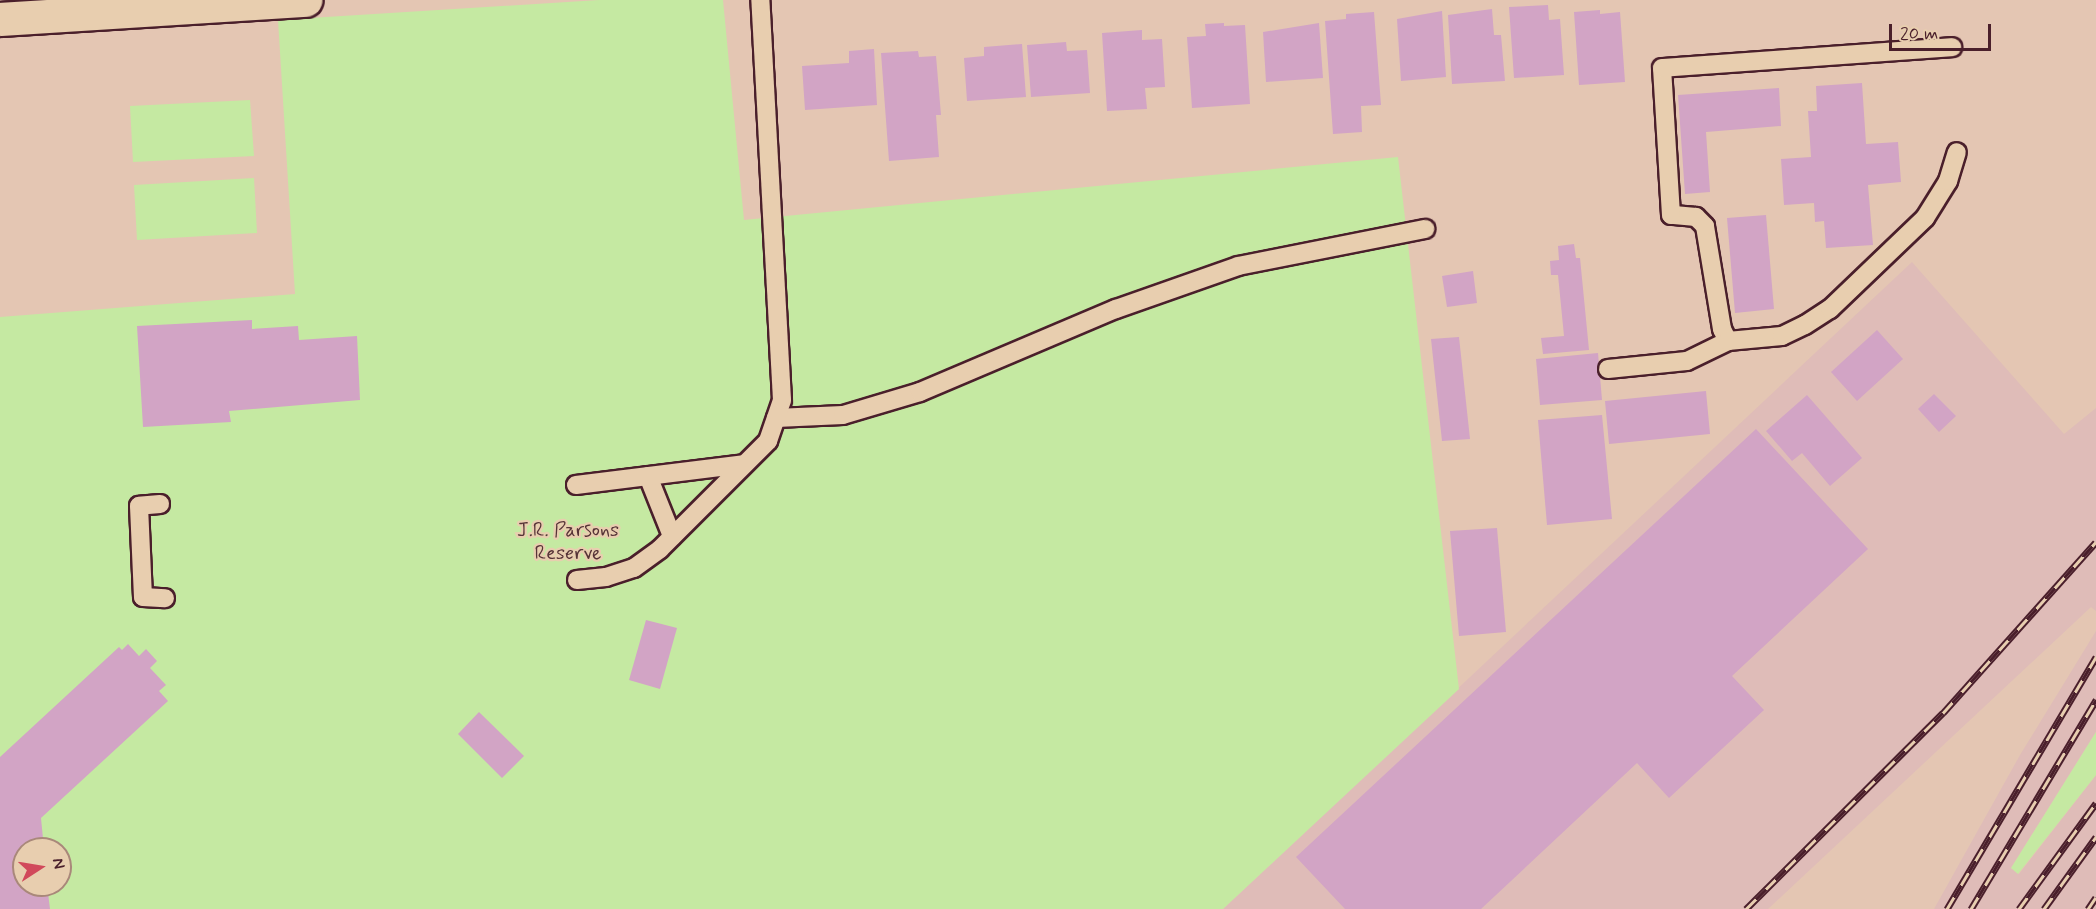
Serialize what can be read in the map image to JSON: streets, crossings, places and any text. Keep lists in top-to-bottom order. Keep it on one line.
{"parks":["J.R. Parsons Reserve"],"scale_bar":"20 m","north":"right"}
